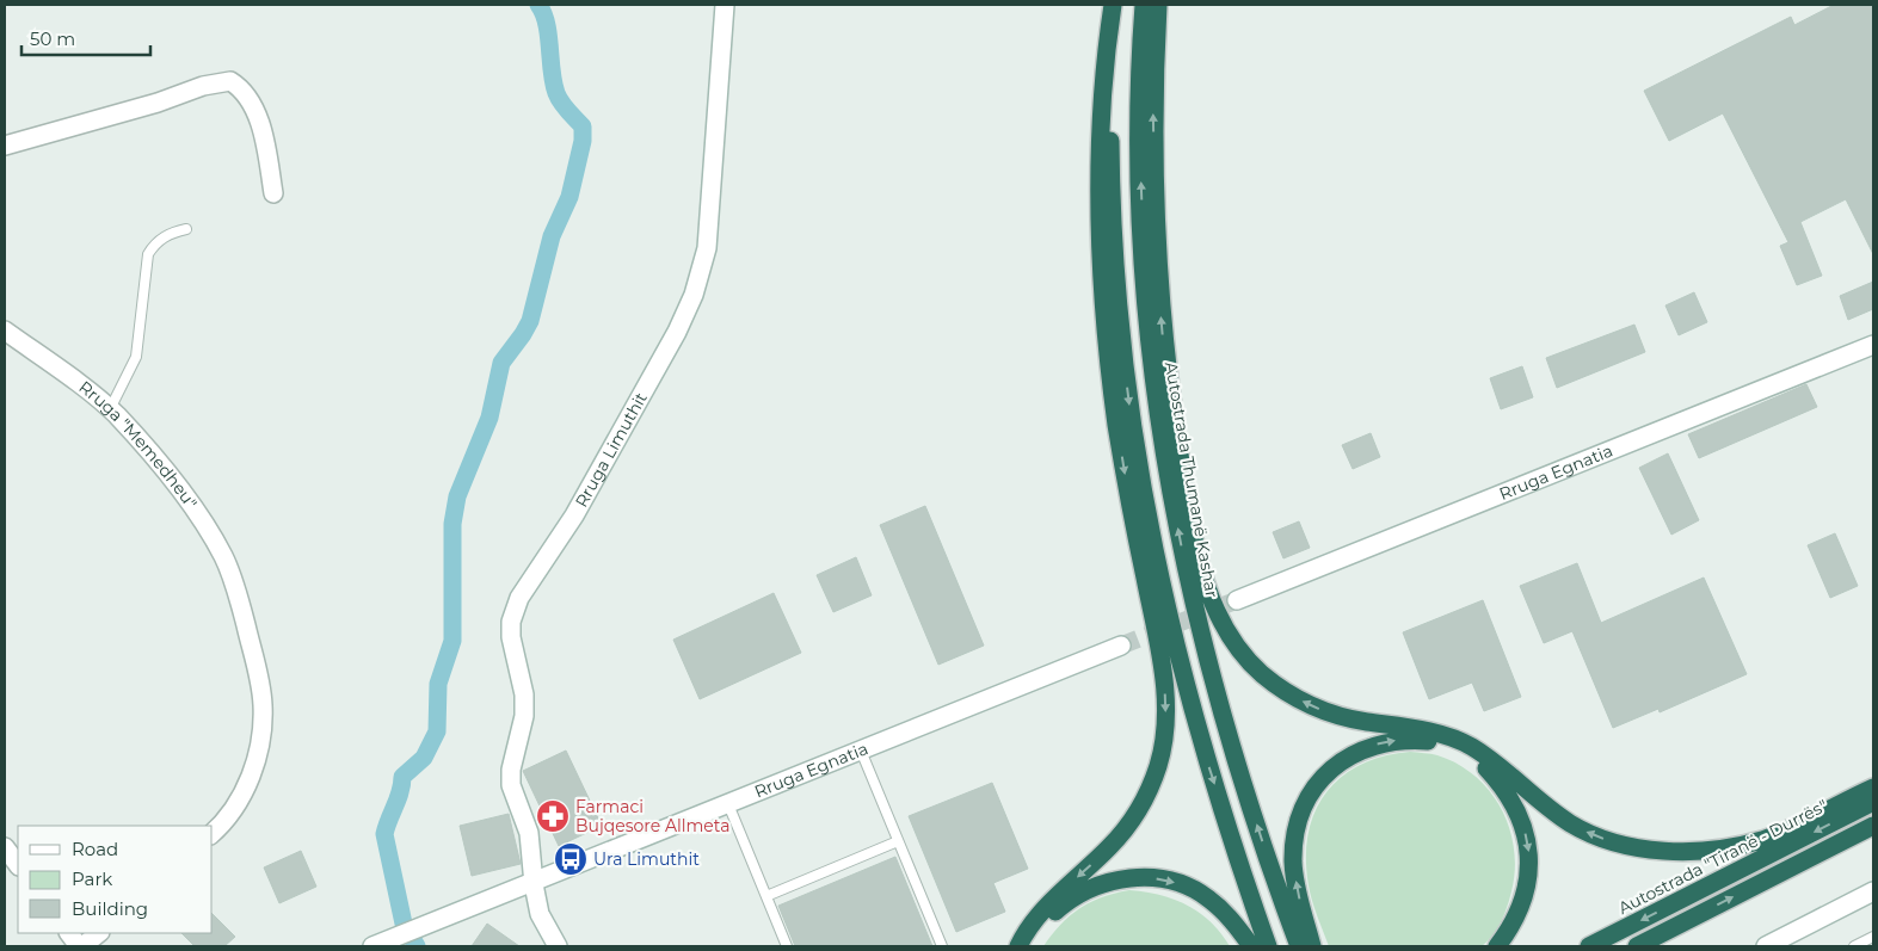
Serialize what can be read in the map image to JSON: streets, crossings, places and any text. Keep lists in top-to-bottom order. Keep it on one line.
{"streets":{"highway":["Autostrada Thumanë Kashar","Autostrada \"Tiranë - Durrës\""],"street":["Rruga \"Memedheu\"","Rruga Limuthit","Rruga Egnatia"]},"crossings":[["Rruga Limuthit","Rruga Egnatia"]],"places":{"pharmacy":["Farmaci Bujqesore Allmeta"],"bus stop":["Ura Limuthit"]},"legend":["Road","Park","Building"],"scale_bar":"50 m"}
